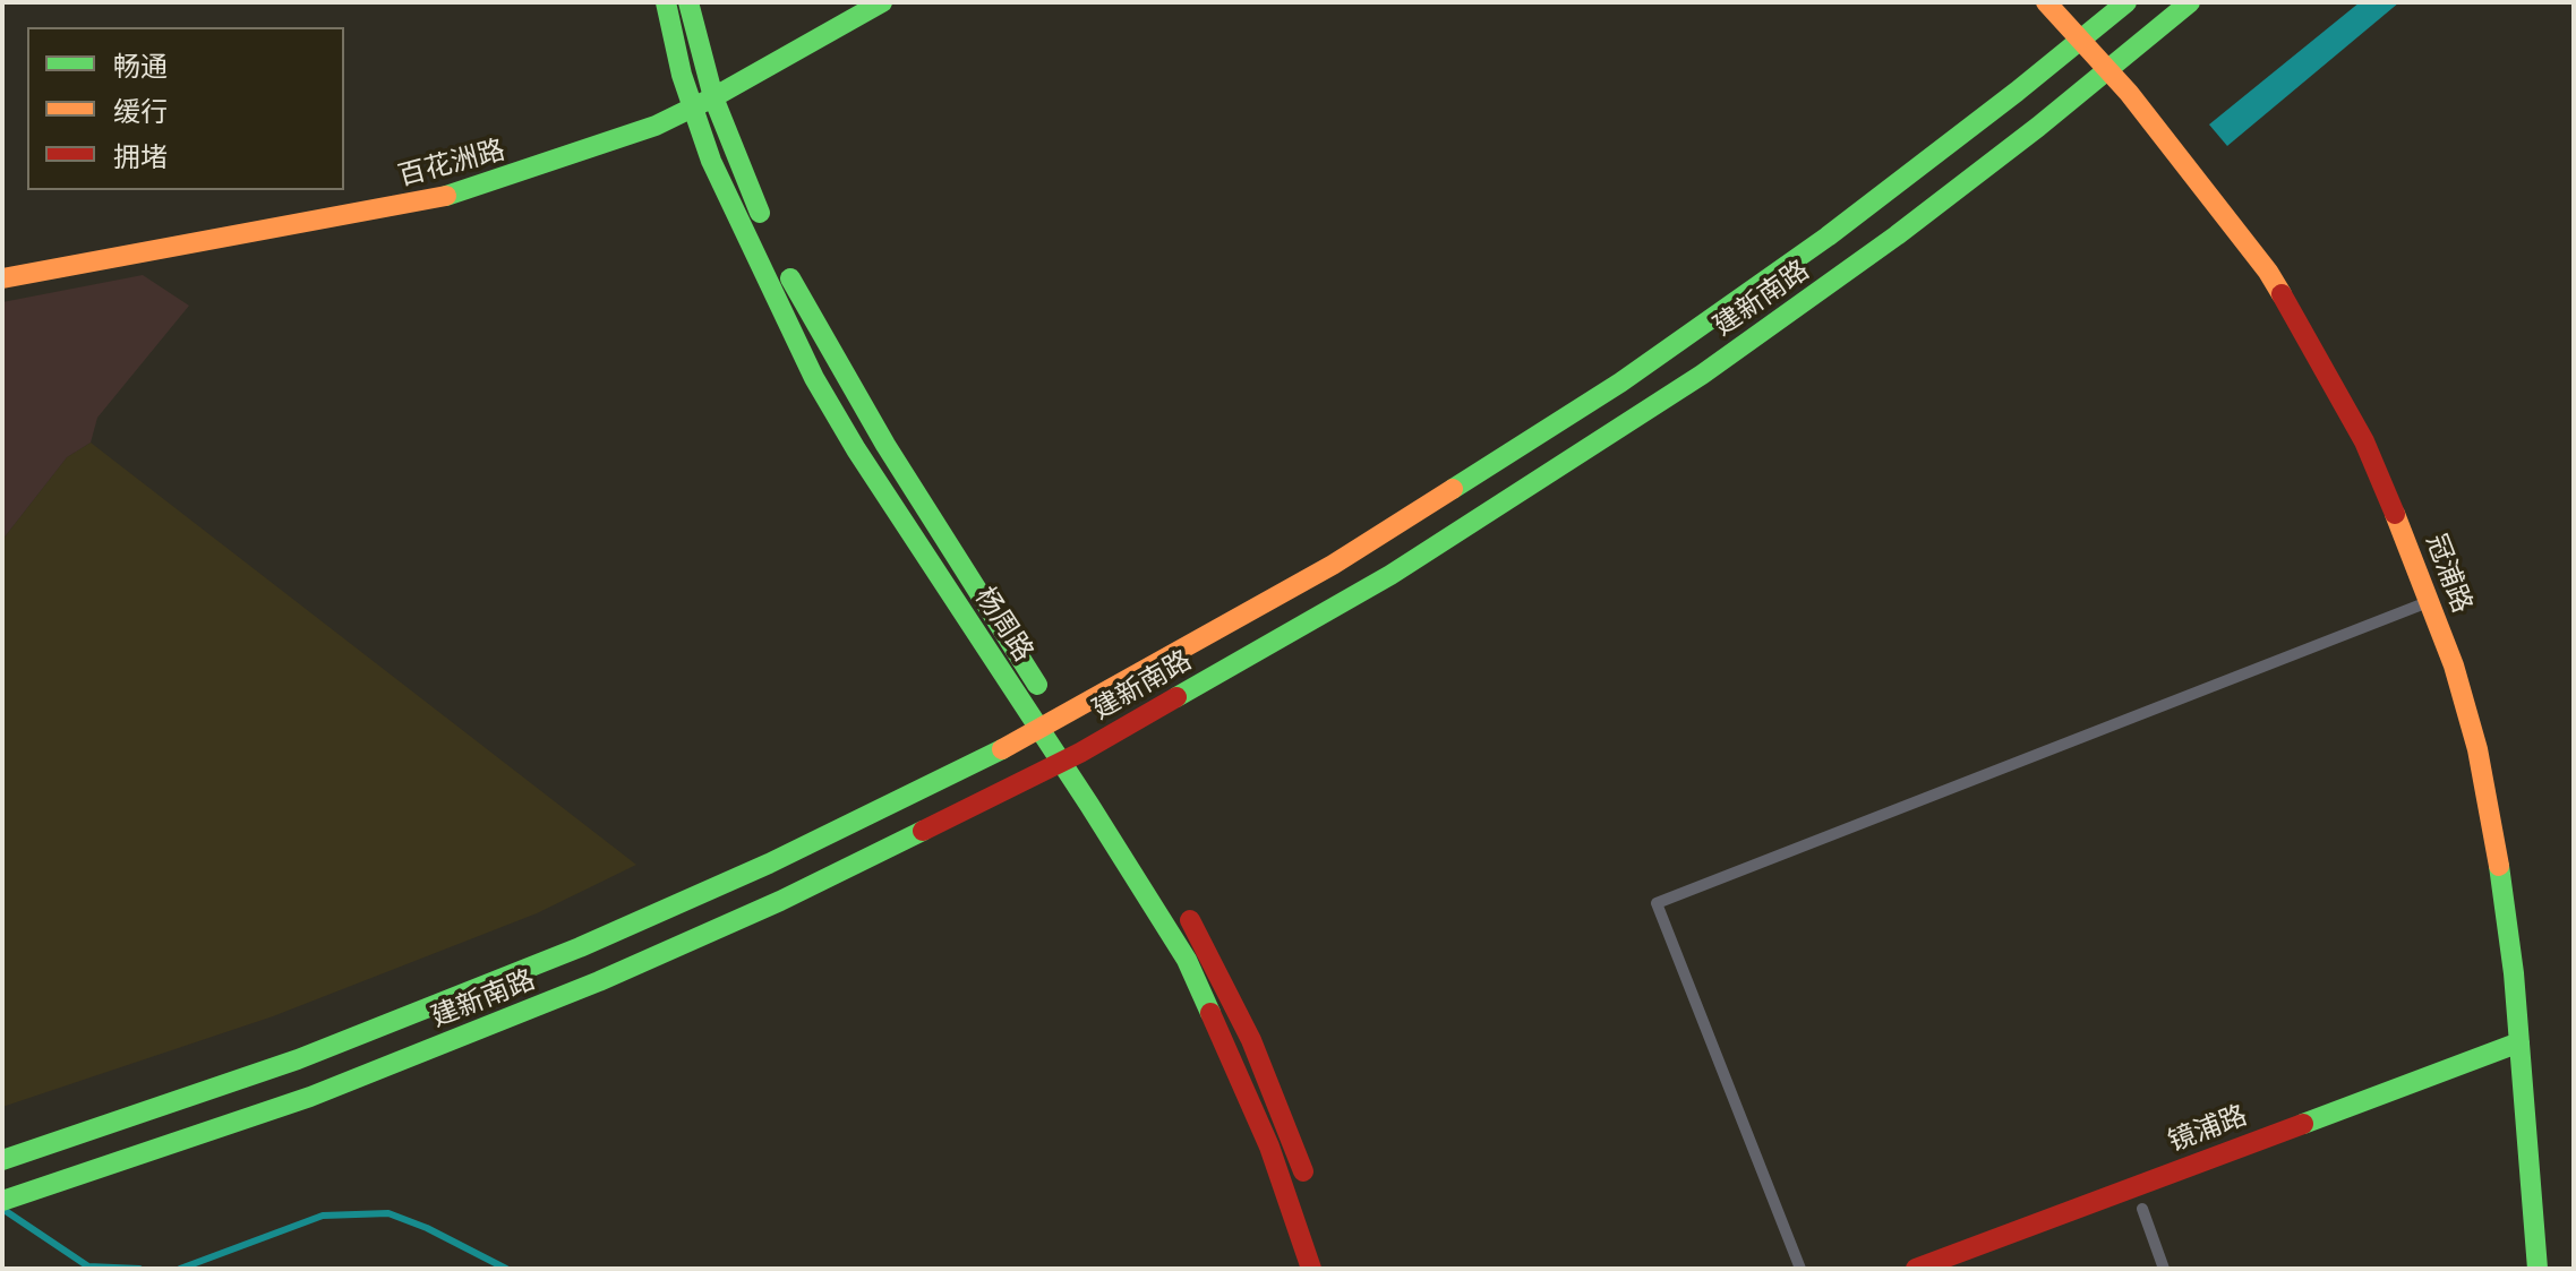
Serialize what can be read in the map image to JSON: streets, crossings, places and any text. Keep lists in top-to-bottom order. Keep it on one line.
{"streets":{"main road":["百花洲路","建新南路","冠浦路","杨周路","镜浦路"]},"crossings":[["百花洲路","杨周路"],["建新南路","冠浦路"],["建新南路","杨周路"],["冠浦路","镜浦路"]],"legend":["畅通","缓行","拥堵"]}
